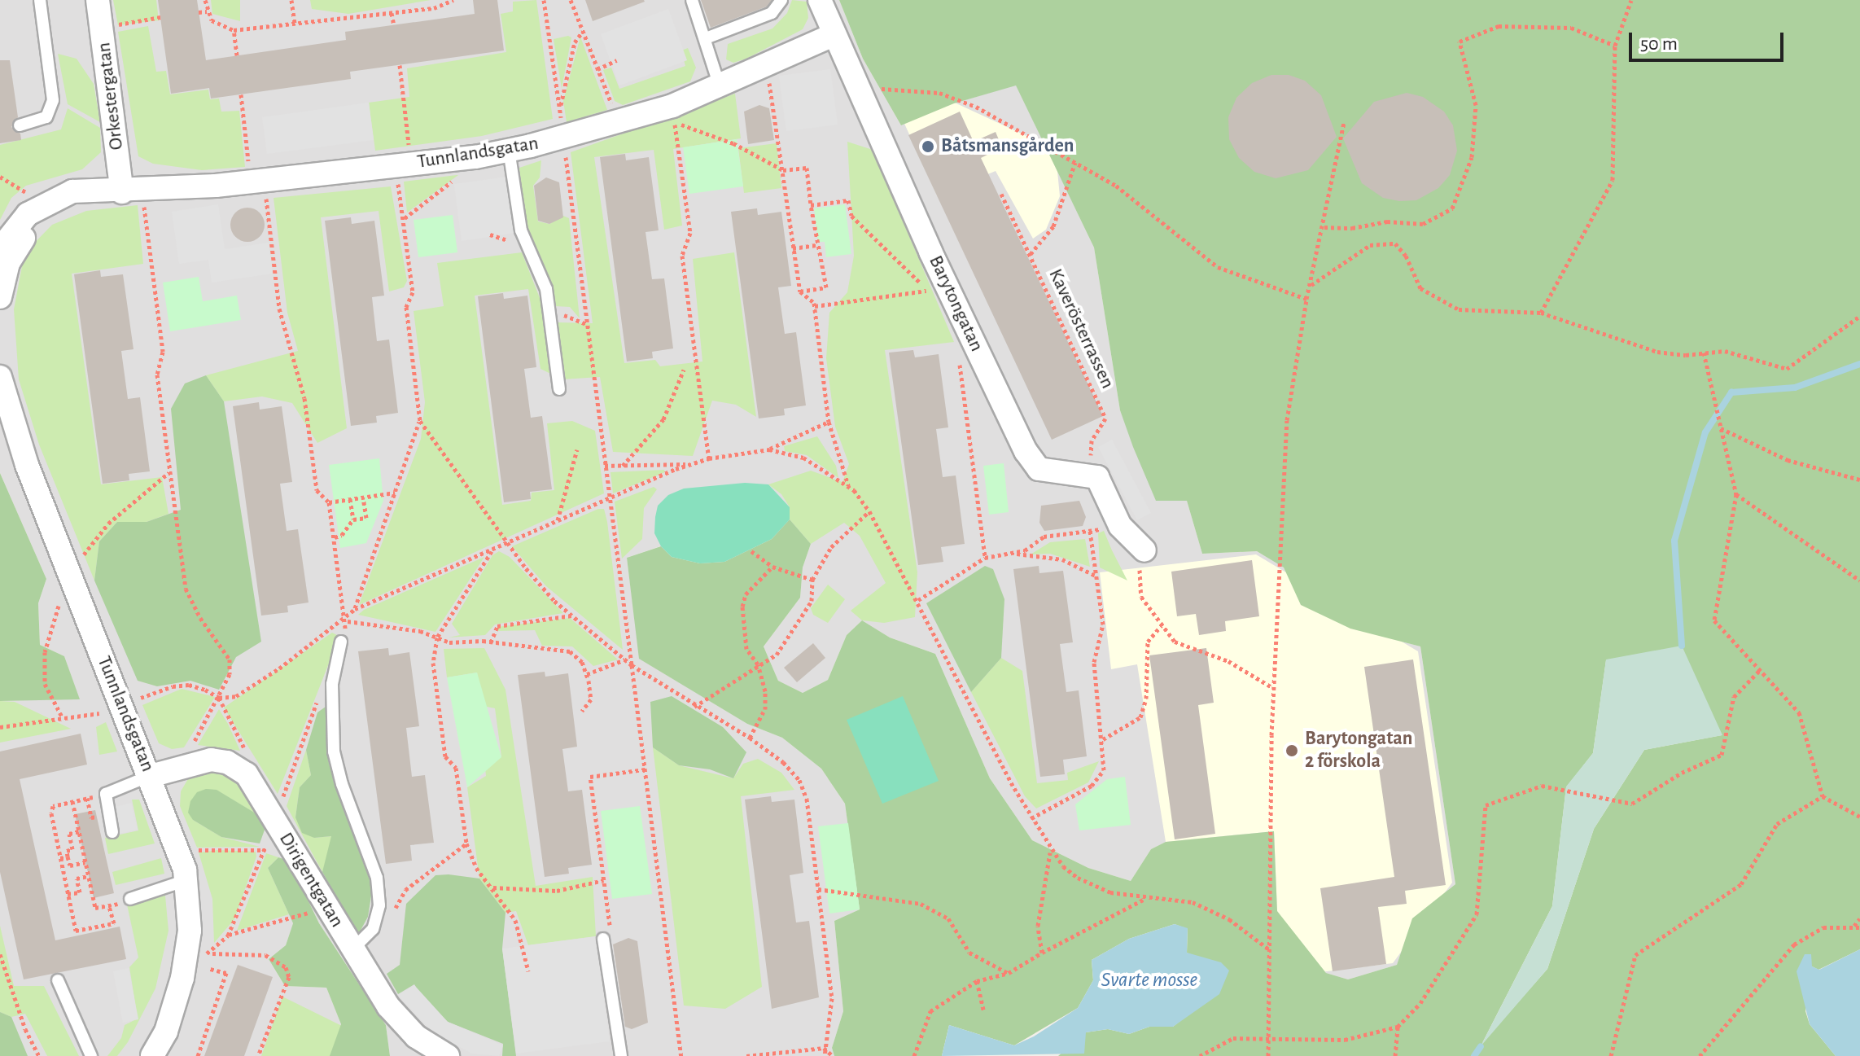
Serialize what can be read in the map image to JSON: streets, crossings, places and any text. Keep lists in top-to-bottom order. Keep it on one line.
{"streets":{"street":["Orkestergatan","Tunnlandsgatan","Barytongatan","Dirigentgatan"],"path":["Kaverösterrassen"]},"crossings":[["Orkestergatan","Tunnlandsgatan"],["Tunnlandsgatan","Barytongatan"],["Barytongatan","Kaverösterrassen"]],"water":["Svarte mosse"],"places":["Båtsmansgården","Barytongatan 2 förskola"],"scale_bar":"50 m"}
